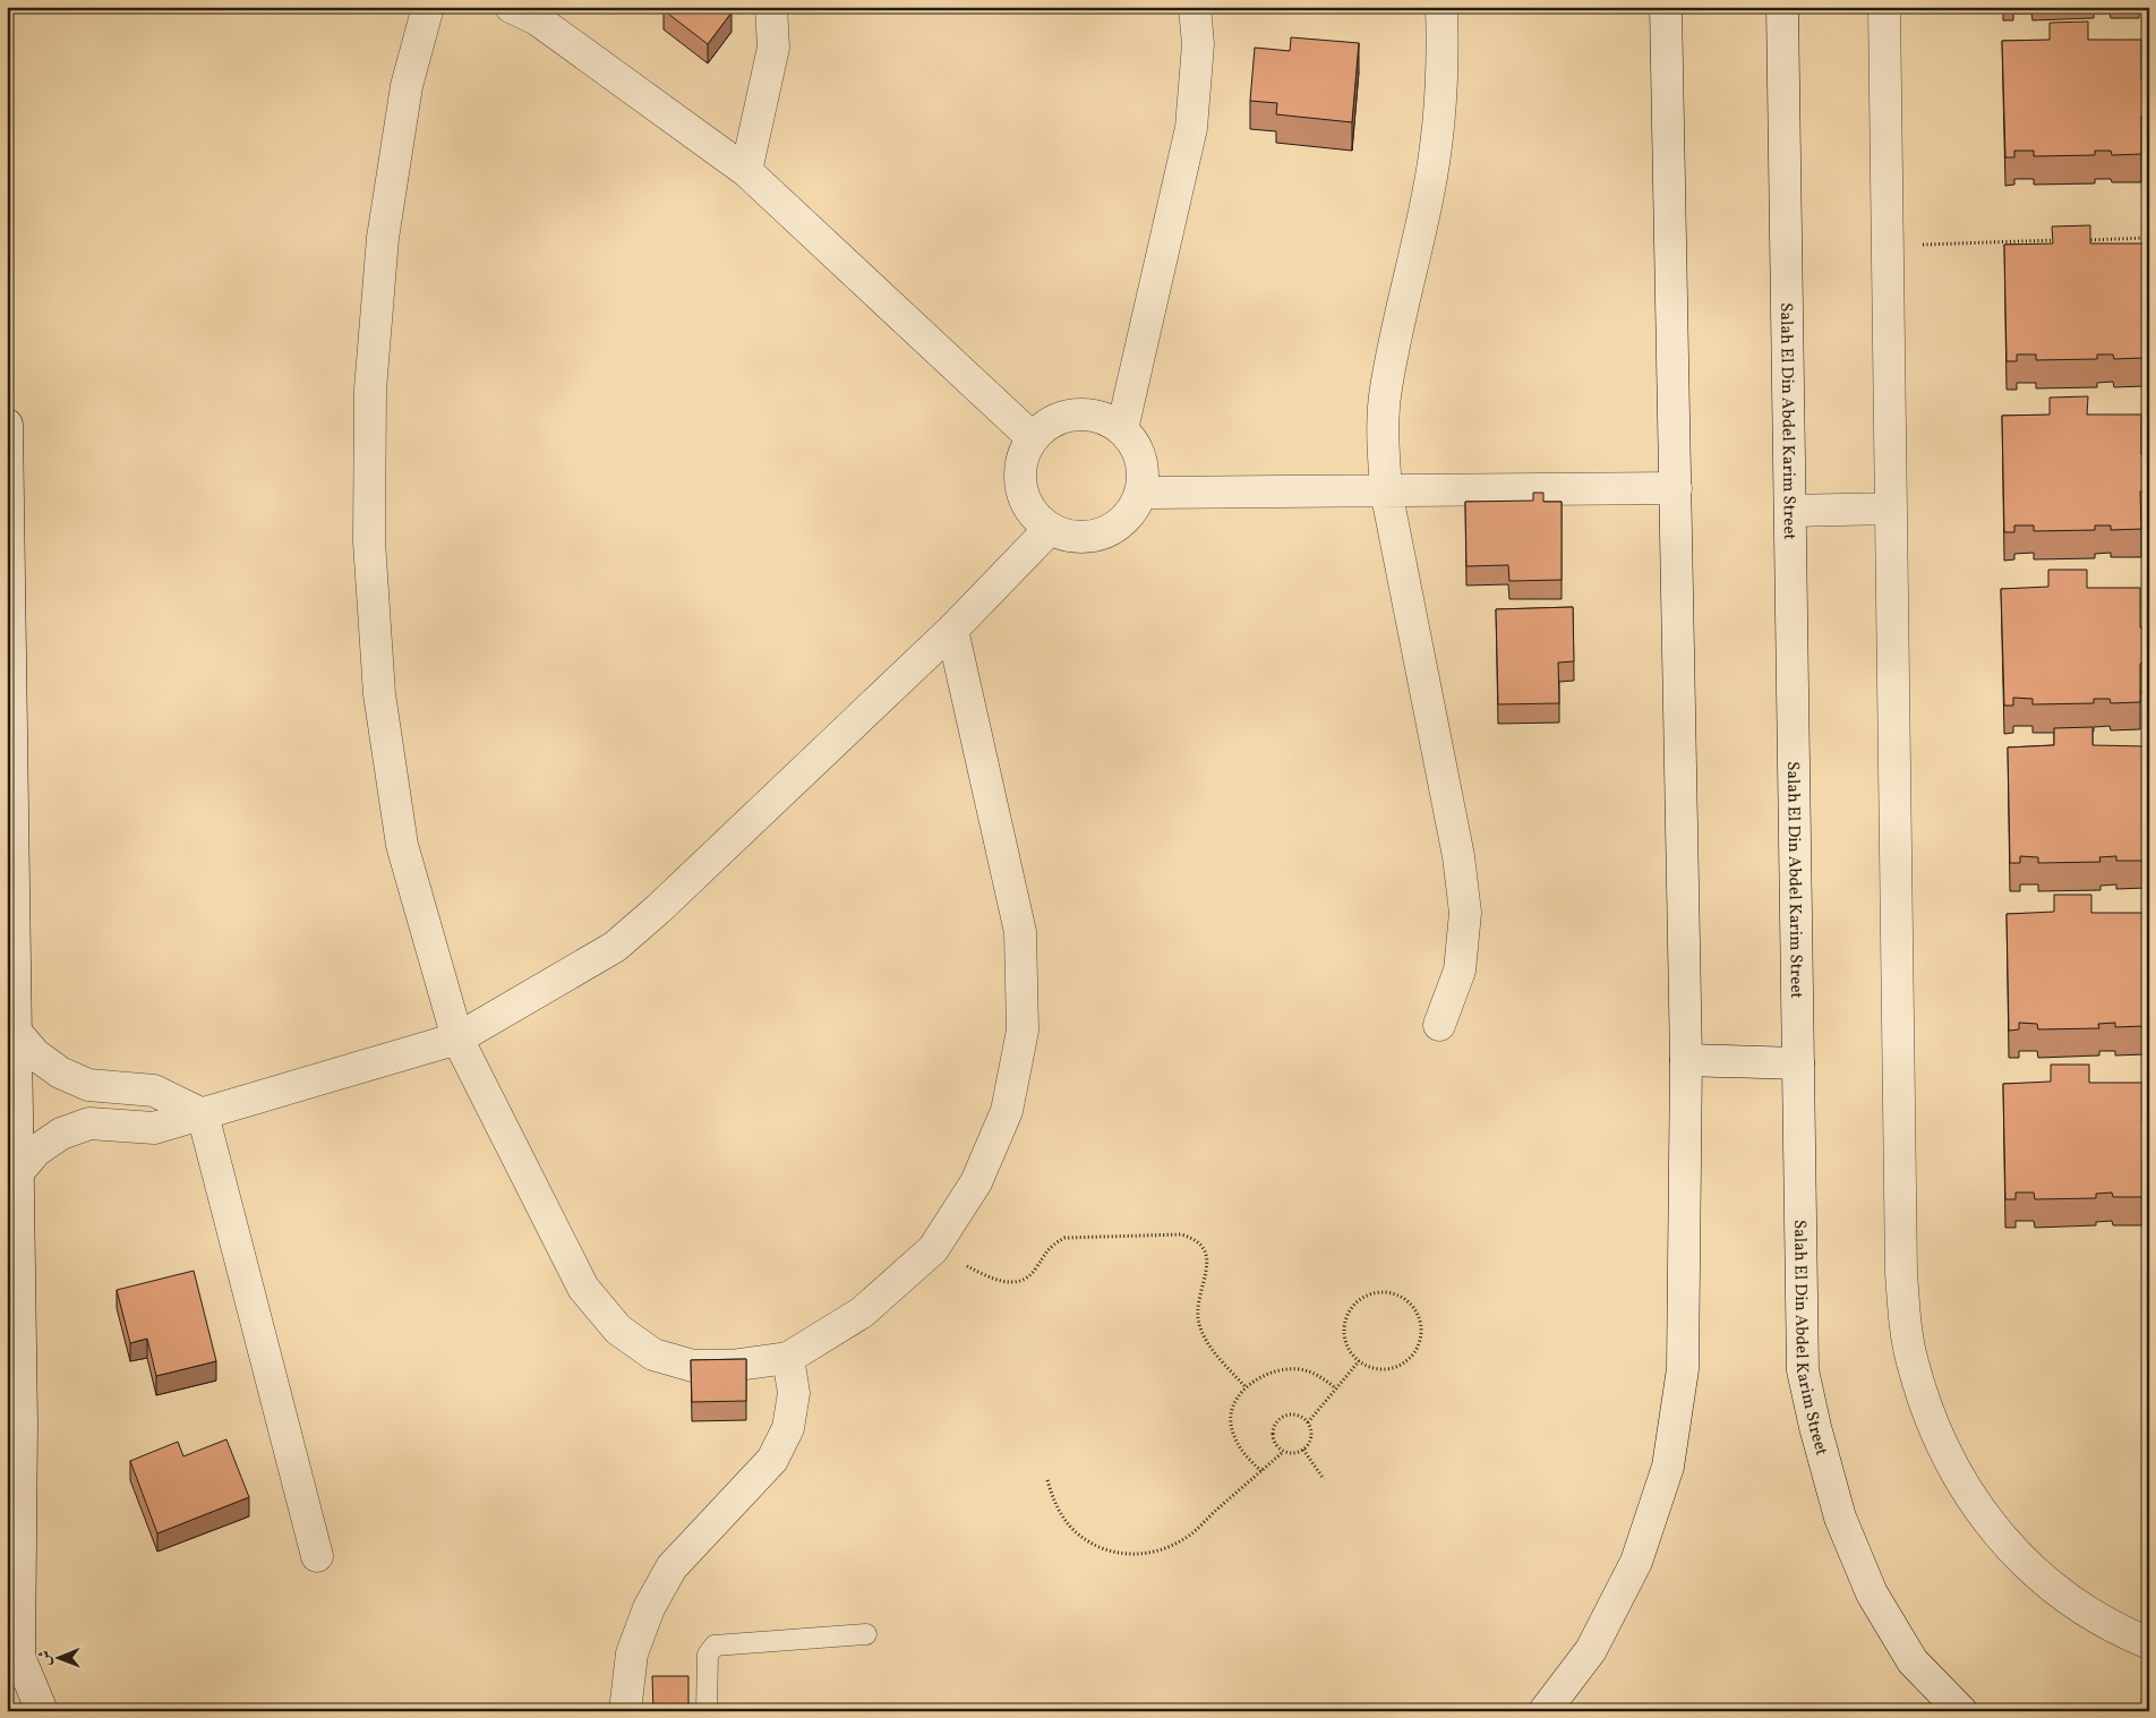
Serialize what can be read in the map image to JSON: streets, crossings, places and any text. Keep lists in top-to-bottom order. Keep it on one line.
{"streets":{"street":["Salah El Din Abdel Karim Street"]},"north":"left"}
